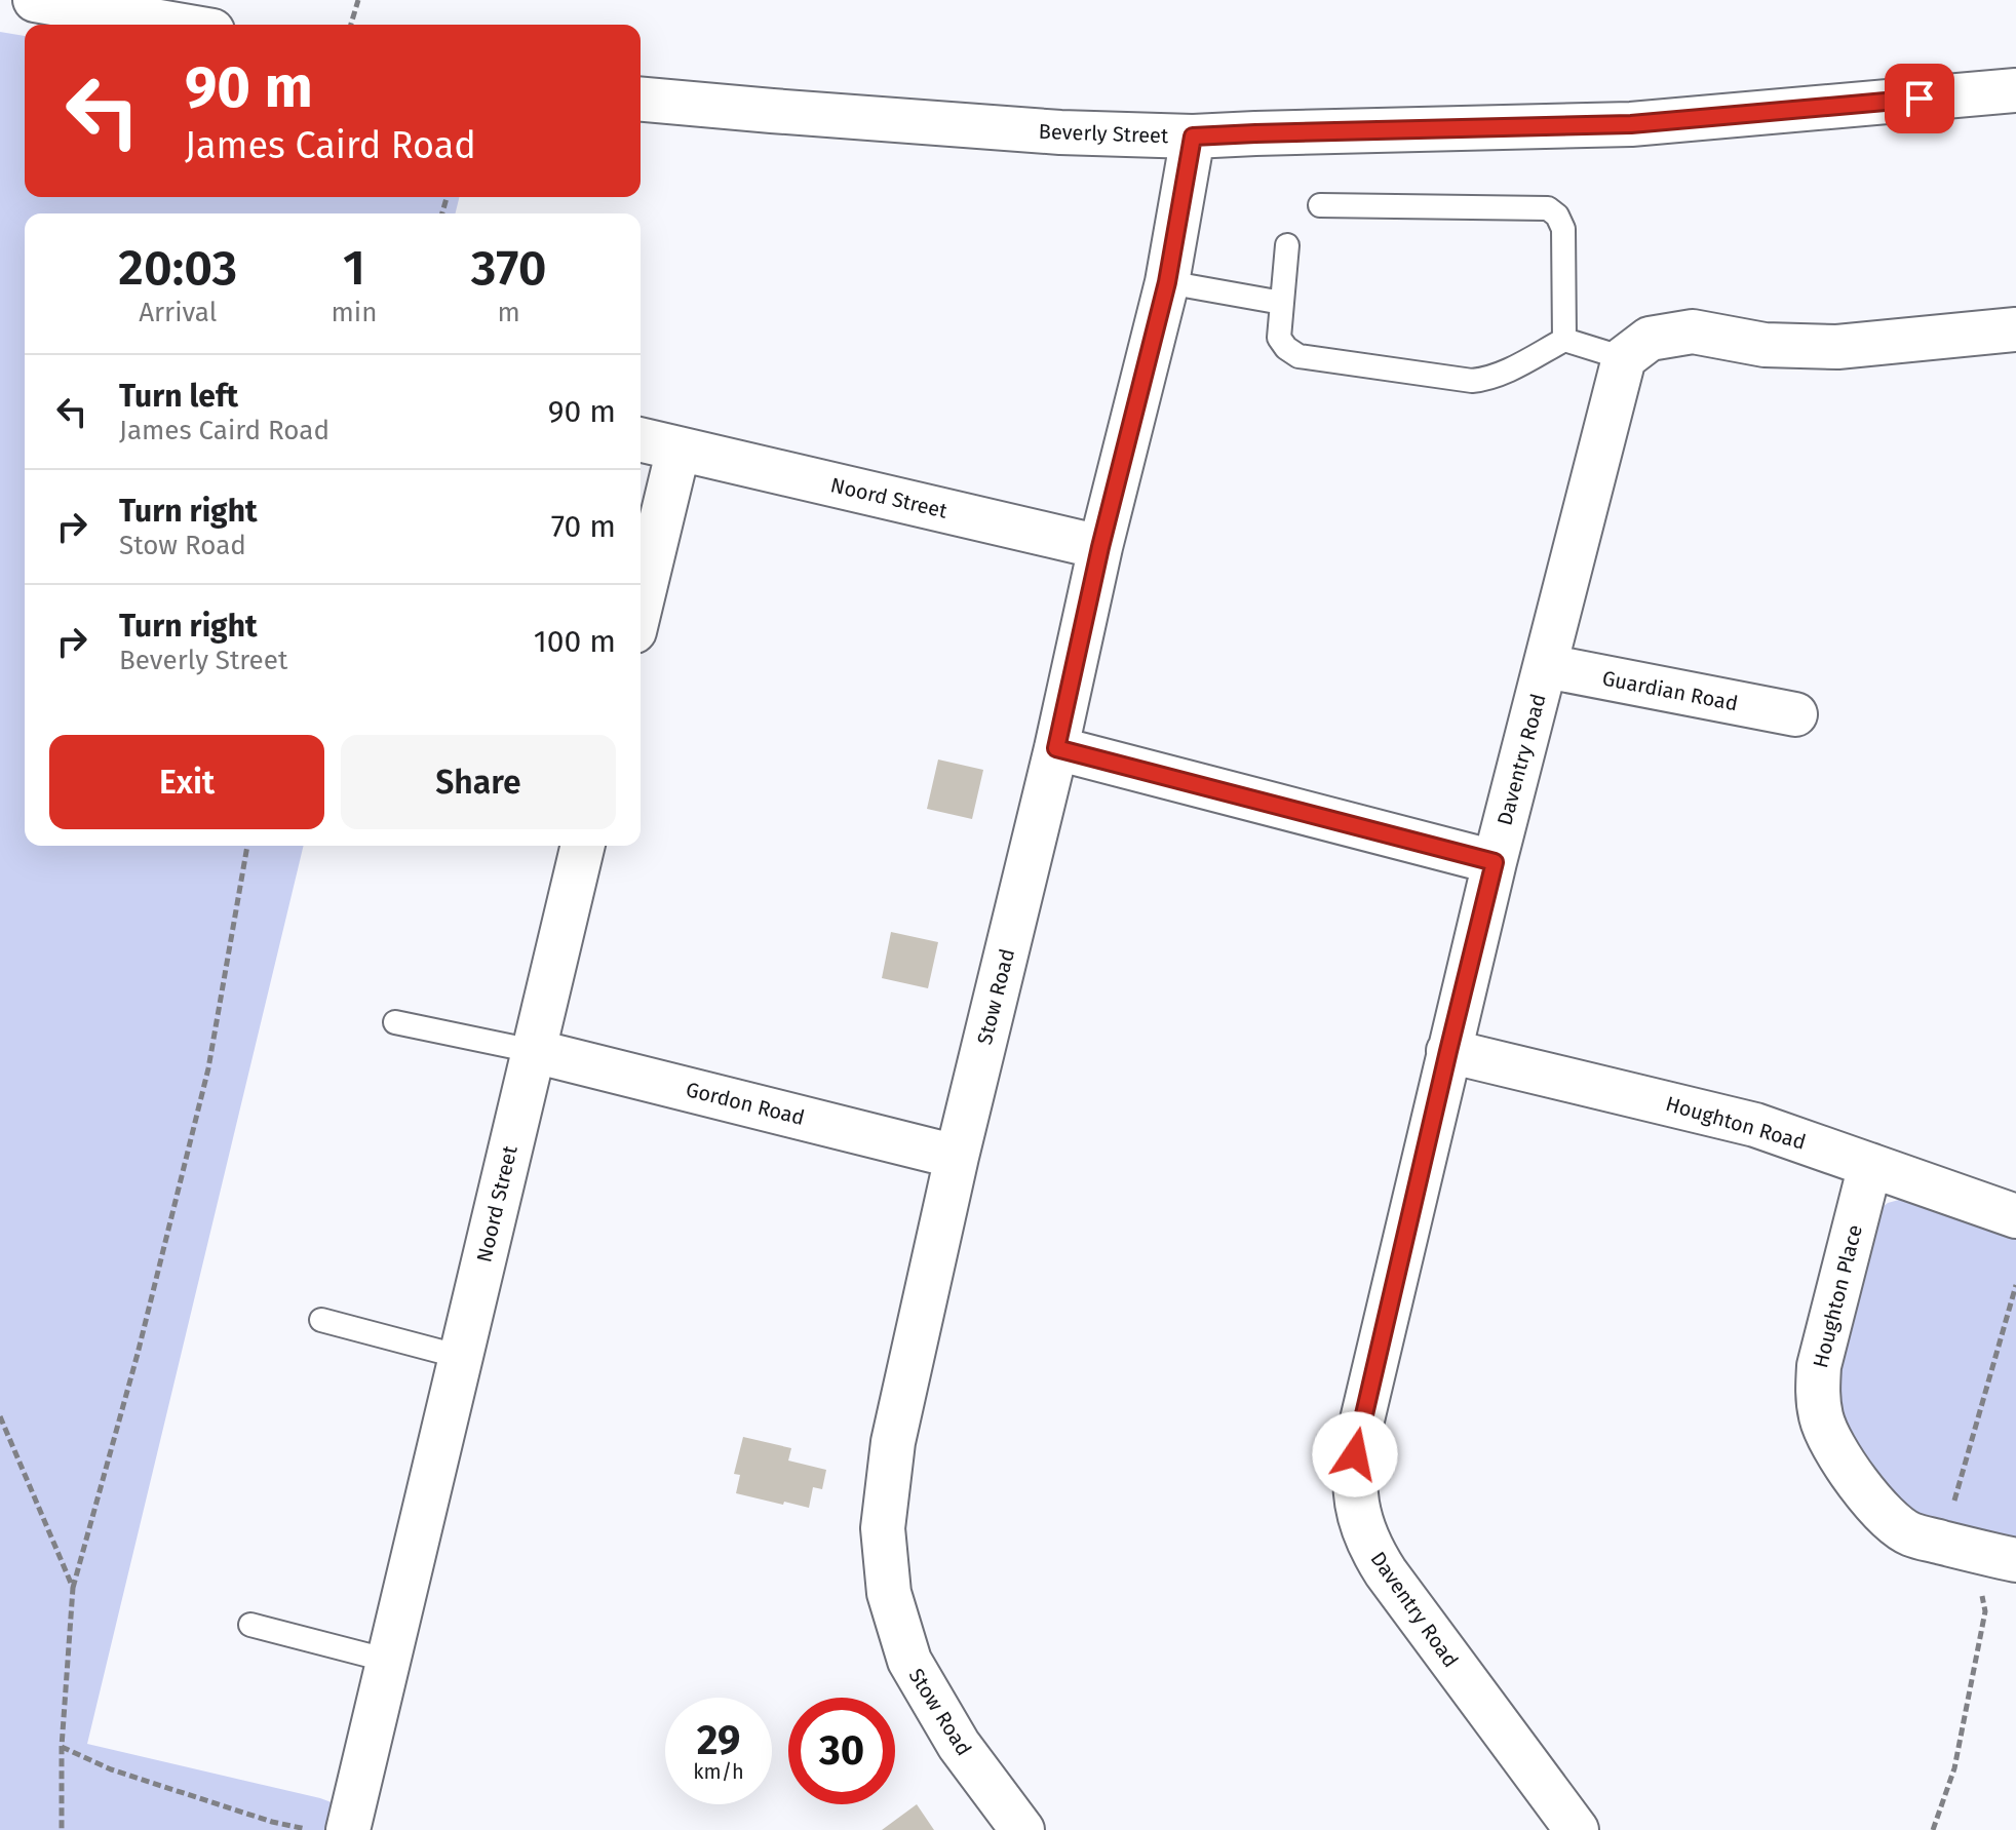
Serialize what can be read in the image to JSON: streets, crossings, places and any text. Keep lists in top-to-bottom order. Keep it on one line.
{"streets":{"street":["Beverly Street","Noord Street","Guardian Road","Daventry Road","Stow Road","Gordon Road","Houghton Road","Houghton Place"]},"crossings":[["Beverly Street","Stow Road"],["Noord Street","Stow Road"],["Noord Street","Gordon Road"],["Guardian Road","Daventry Road"],["Daventry Road","Houghton Road"],["Stow Road","Gordon Road"],["Houghton Road","Houghton Place"]],"page":{"turn":["90 m","James Caird Road"],"eta":["20:03","Arrival","1","min","370","m"],"list":[{"name":"Turn left","note":"James Caird Road","value":"90 m"},{"name":"Turn right","note":"Stow Road","value":"70 m"},{"name":"Turn right","note":"Beverly Street","value":"100 m"}],"buttons":["Exit","Share"],"speed":"29 km/h","limit":"30"}}
